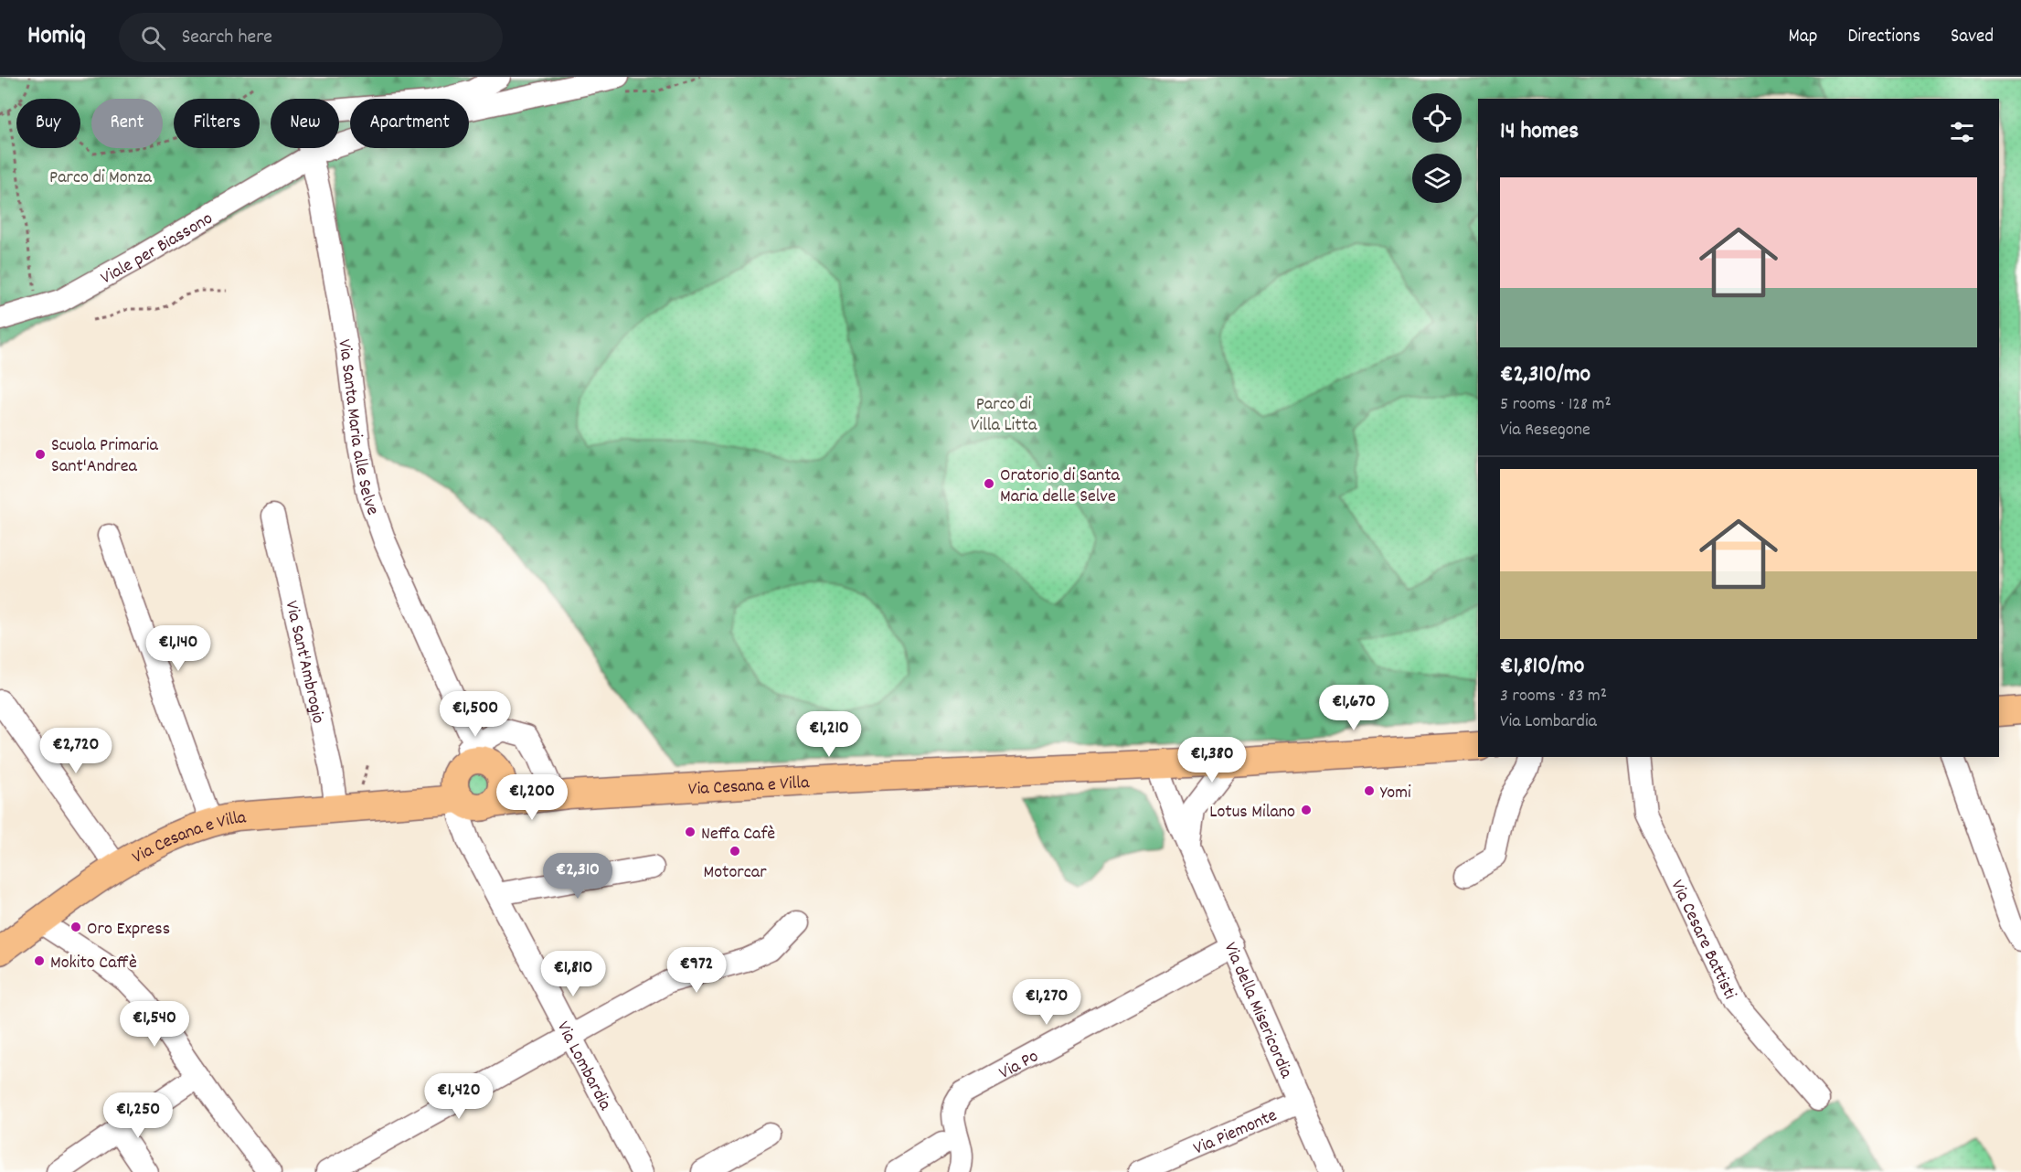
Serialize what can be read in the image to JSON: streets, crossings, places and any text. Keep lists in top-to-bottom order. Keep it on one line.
{"streets":{"main road":["Via Cesana e Villa"],"street":["Viale per Biassono","Via Santa Maria alle Selve","Via Sant'Ambrogio","Via Cesare Battisti","Via della Misericordia","Via Po","Via Lombardia","Via Piemonte"]},"crossings":[["Viale per Biassono","Via Santa Maria alle Selve"],["Via Santa Maria alle Selve","Via Cesana e Villa"],["Via Santa Maria alle Selve","Via Lombardia"],["Via Sant'Ambrogio","Via Cesana e Villa"],["Via Cesana e Villa","Via della Misericordia"],["Via Cesana e Villa","Via Lombardia"],["Via della Misericordia","Via Po"],["Via della Misericordia","Via Piemonte"]],"parks":["Parco di Monza","Parco di Villa Litta"],"places":["Scuola Primaria Sant'Andrea","Oratorio di Santa Maria delle Selve","Yomi","Lotus Milano","Neffa Cafè","Motorcar","Oro Express","Mokito Caffè"],"page":{"header":"Homiq","search":"Search here","nav":["Map","Directions","Saved"],"chip":["Buy","Rent","Filters","New","Apartment"],"heading":"14 homes","list":[{"name":"€2,310/mo","note":"5 rooms · 128 m² · Via Resegone"},{"name":"€1,810/mo","note":"3 rooms · 83 m² · Via Lombardia"}],"price":["€1,140","€1,670","€1,500","€1,210","€2,720","€1,380","€1,200","€2,310","€972","€1,810","€1,270","€1,540","€1,420","€1,250"]}}
